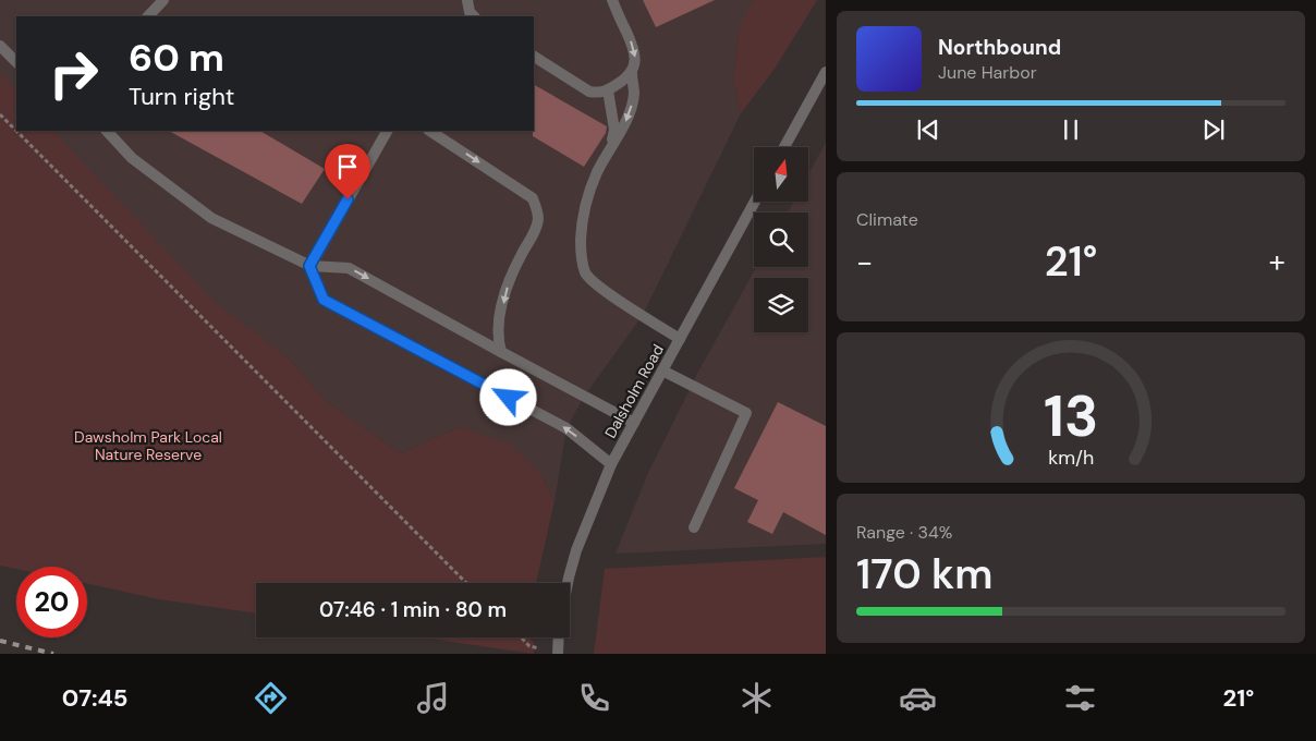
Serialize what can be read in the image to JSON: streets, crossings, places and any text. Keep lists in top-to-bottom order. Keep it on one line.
{"streets":{"street":["Dalsholm Road"]},"parks":["Dawsholm Park Local Nature Reserve"],"north":"top","page":{"turn":["60 m","Turn right"],"song":["Northbound","June Harbor"],"tile":["Climate",["Range · 34%","170 km"]],"heat":["−","21°","+"],"limit":"20","trip":"07:46 · 1 min · 80 m","tabs":["07:45","21°"],"gauge":["13","km/h"]}}
